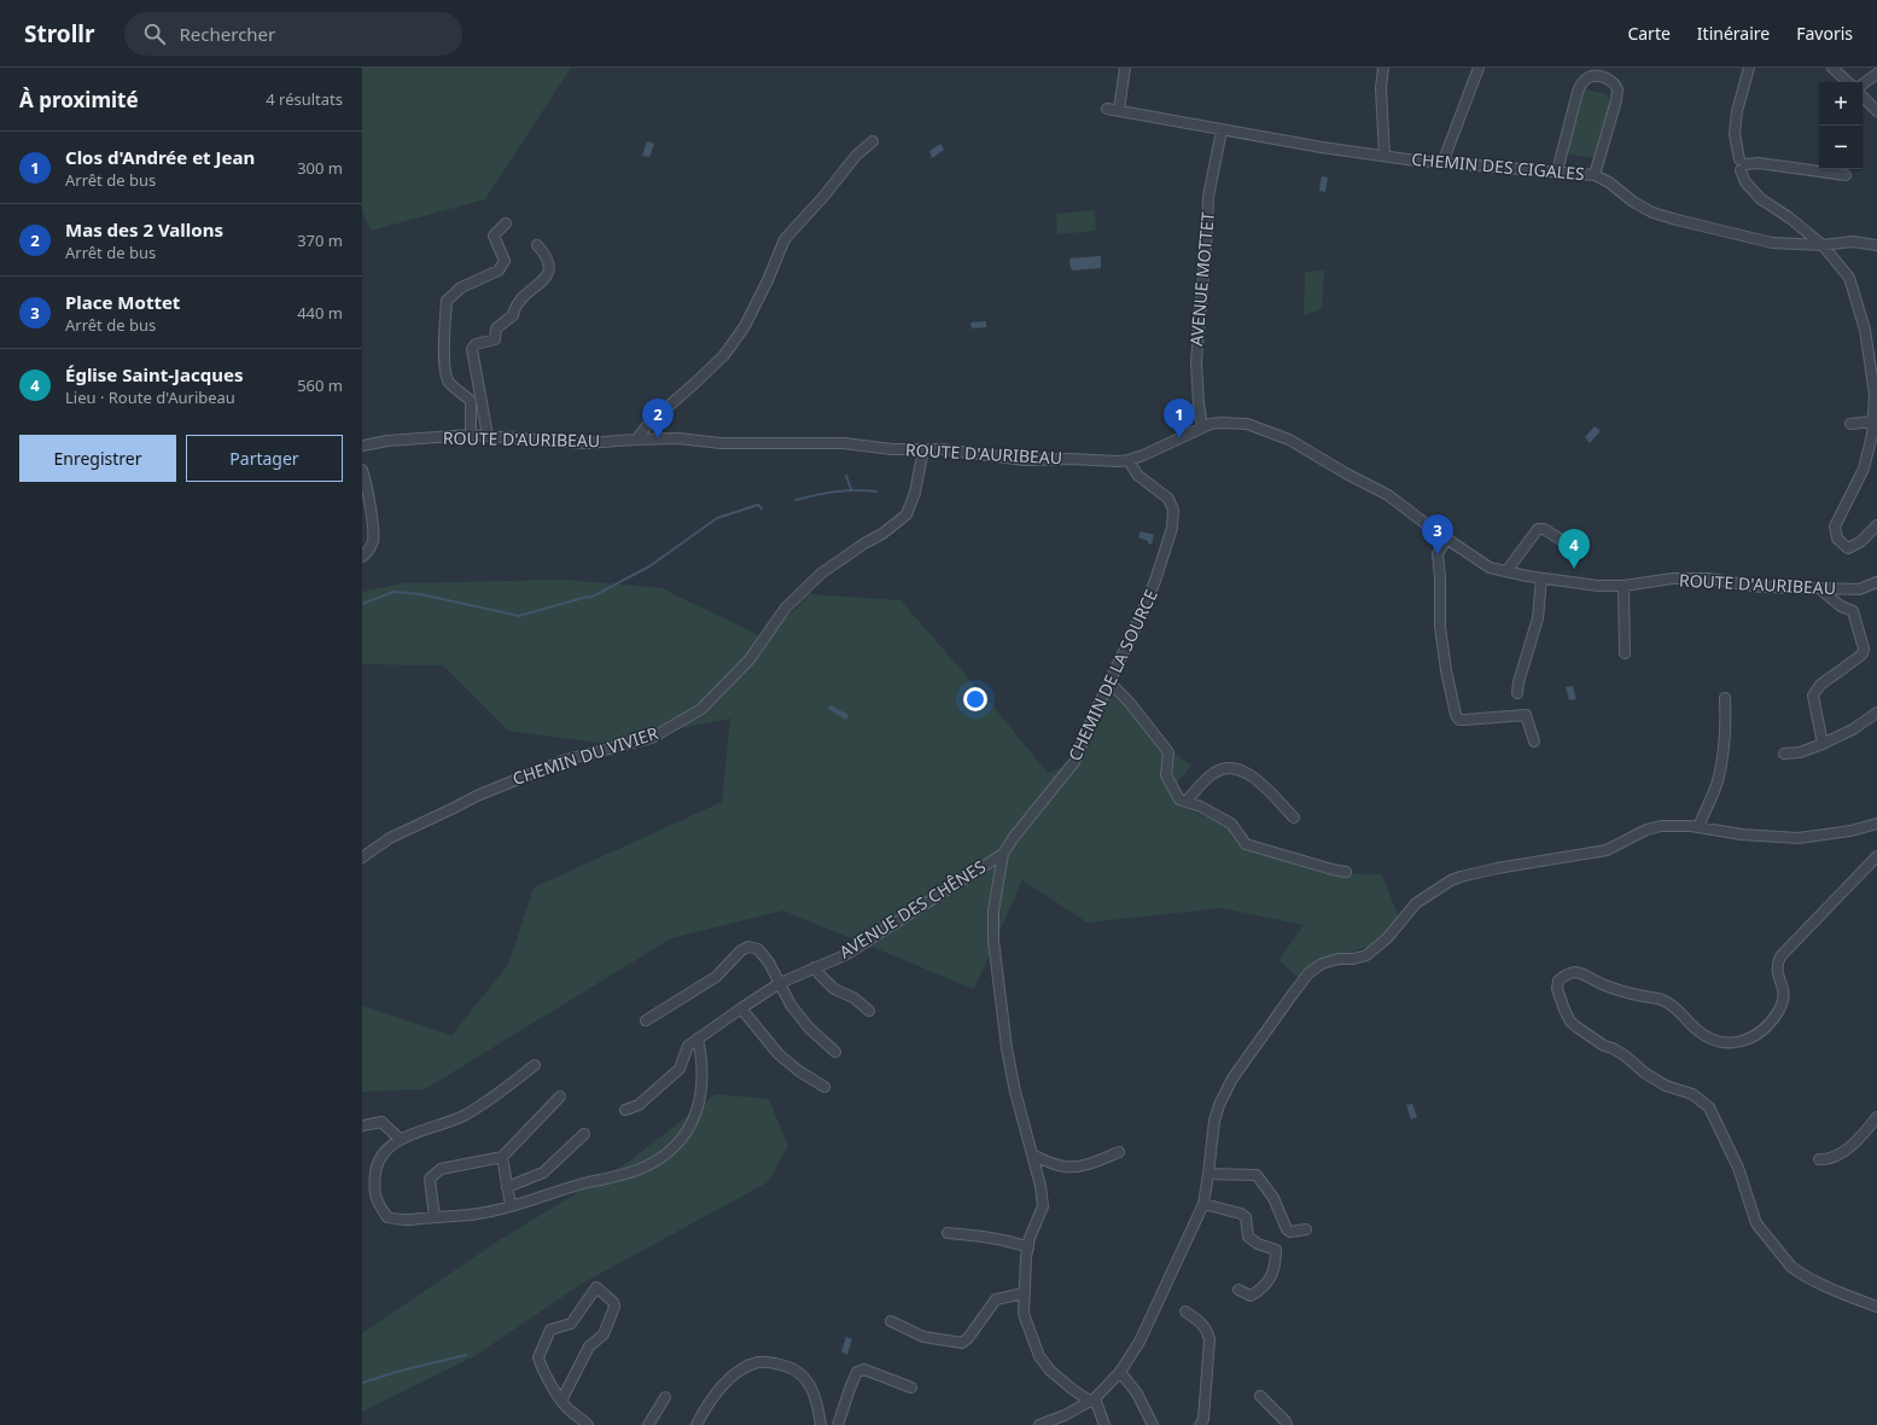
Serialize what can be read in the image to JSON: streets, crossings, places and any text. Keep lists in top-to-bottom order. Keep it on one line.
{"streets":{"street":["CHEMIN DES CIGALES","AVENUE MOTTET","ROUTE D'AURIBEAU","CHEMIN DE LA SOURCE","CHEMIN DU VIVIER","AVENUE DES CHÊNES"]},"crossings":[["CHEMIN DES CIGALES","AVENUE MOTTET"],["AVENUE MOTTET","ROUTE D'AURIBEAU"],["ROUTE D'AURIBEAU","CHEMIN DE LA SOURCE"],["ROUTE D'AURIBEAU","CHEMIN DU VIVIER"],["CHEMIN DE LA SOURCE","AVENUE DES CHÊNES"]],"page":{"header":"Strollr","search":"Rechercher","nav":["Carte","Itinéraire","Favoris"],"heading":["À proximité","4 résultats"],"map_buttons":["+","−"],"list":[{"mark":"1","name":"Clos d'Andrée et Jean","note":"Arrêt de bus","value":"300 m"},{"mark":"2","name":"Mas des 2 Vallons","note":"Arrêt de bus","value":"370 m"},{"mark":"3","name":"Place Mottet","note":"Arrêt de bus","value":"440 m"},{"mark":"4","name":"Église Saint-Jacques","note":"Lieu · Route d'Auribeau","value":"560 m"}],"pins":["1","2","3","4"],"buttons":["Enregistrer","Partager"]}}
